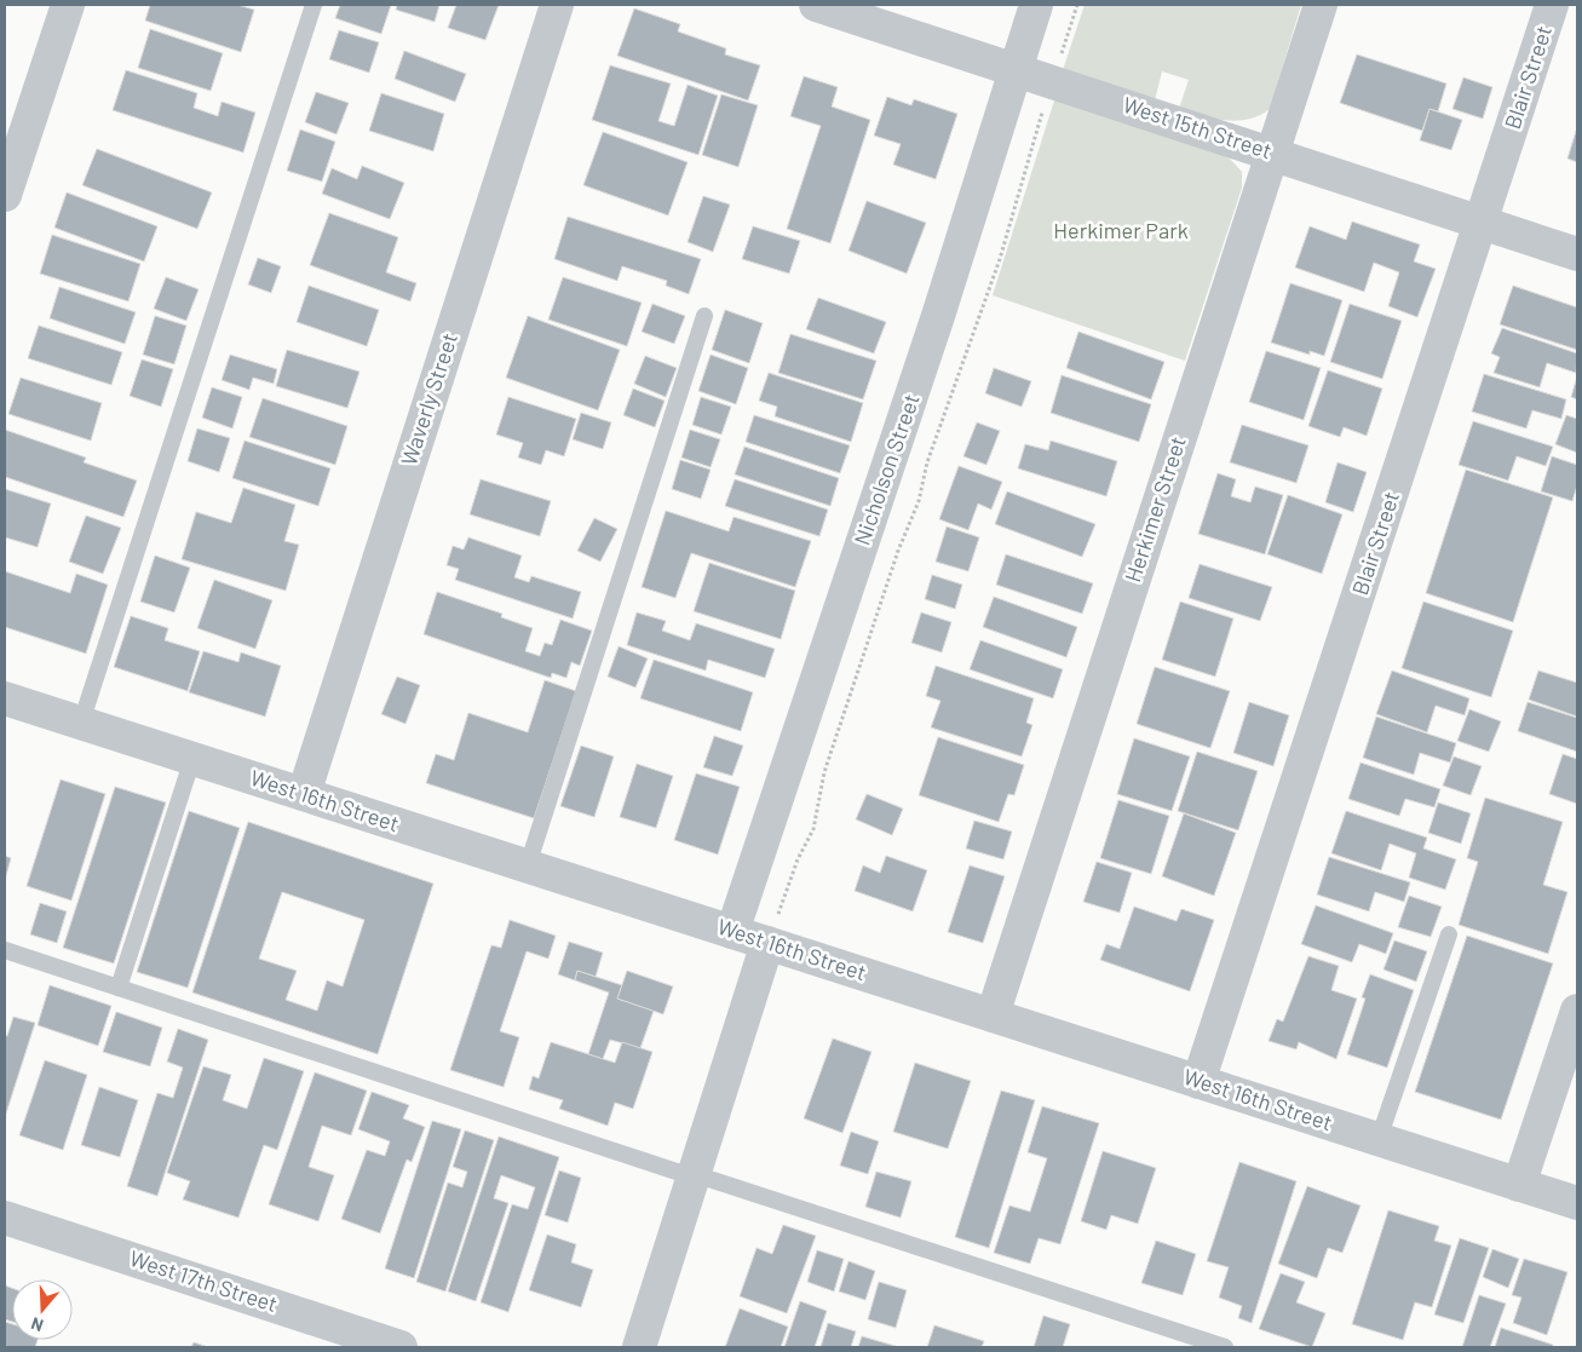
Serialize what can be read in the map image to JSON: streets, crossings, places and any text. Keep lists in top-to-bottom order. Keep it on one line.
{"streets":{"street":["Blair Street","West 15th Street","Waverly Street","Nicholson Street","Herkimer Street","West 16th Street","West 17th Street"]},"crossings":[["Blair Street","West 15th Street"],["Blair Street","West 16th Street"],["West 15th Street","Nicholson Street"],["West 15th Street","Herkimer Street"],["Waverly Street","West 16th Street"],["Nicholson Street","West 16th Street"],["Herkimer Street","West 16th Street"]],"parks":["Herkimer Park"],"north":"bottom"}
